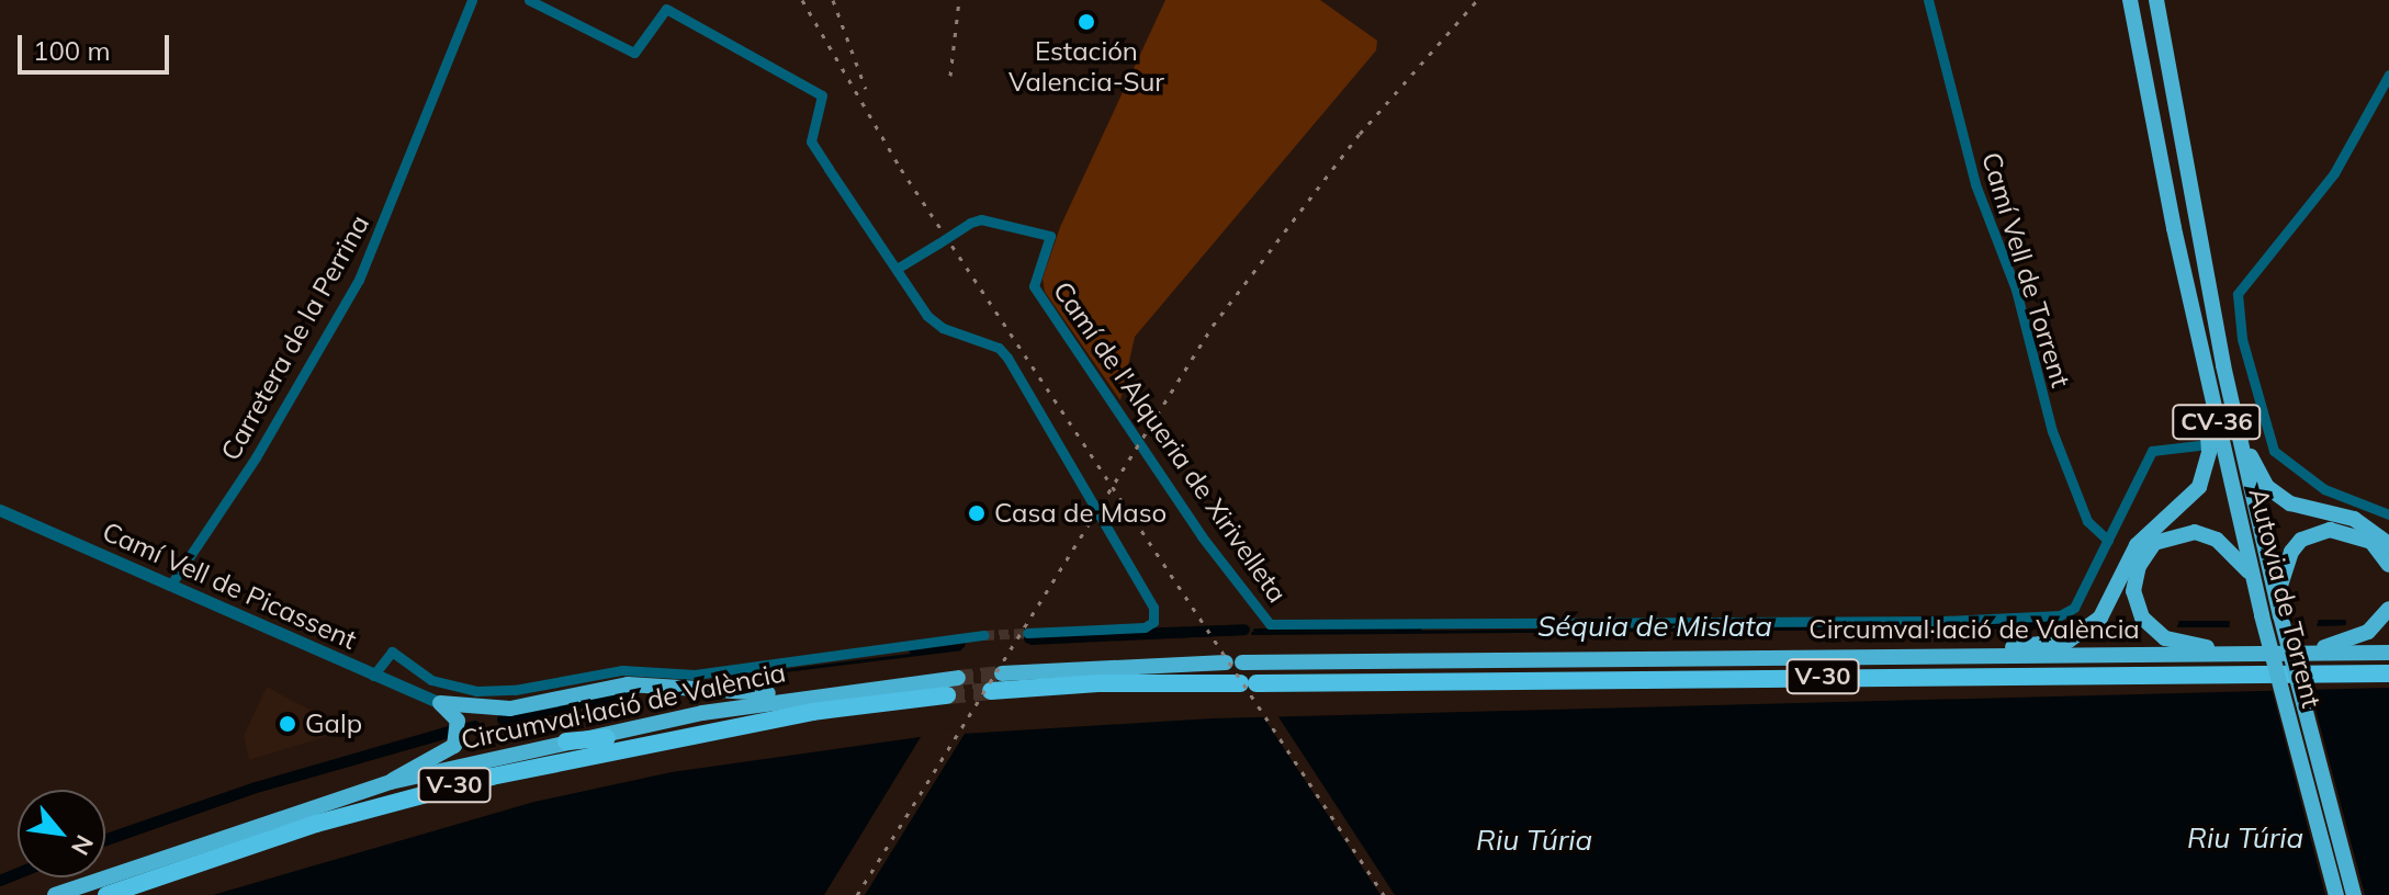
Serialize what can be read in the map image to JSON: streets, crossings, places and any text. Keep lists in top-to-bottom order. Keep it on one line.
{"streets":{"highway":["CV-36","Autovia de Torrent","Circumval·lació de València","V-30"],"street":["Camí Vell de Torrent","Carretera de la Perrina","Camí de l'Alqueria de Xirivelleta","Camí Vell de Picassent"]},"crossings":[["Camí Vell de Torrent","Camí de l'Alqueria de Xirivelleta"],["Carretera de la Perrina","Camí Vell de Picassent"]],"water":["Séquia de Mislata","Riu Túria"],"places":["Estación Valencia-Sur","Casa de Maso","Galp"],"scale_bar":"100 m","north":"bottom right"}
